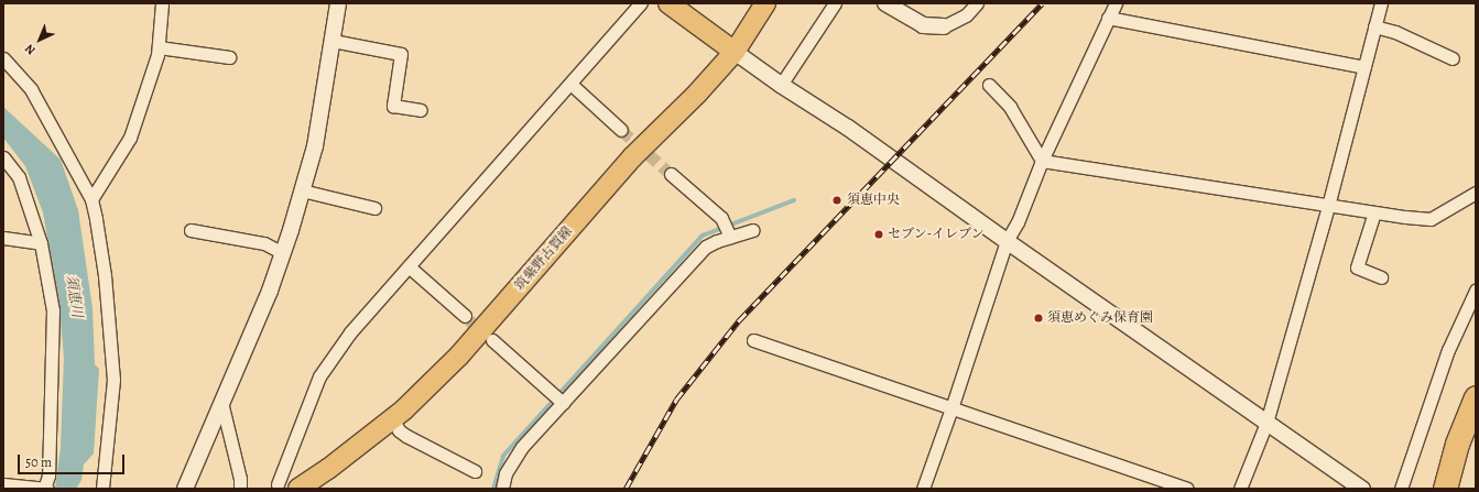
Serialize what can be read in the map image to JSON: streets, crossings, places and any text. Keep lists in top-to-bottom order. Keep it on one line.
{"streets":{"main road":["筑紫野古賀線"]},"water":["須恵川"],"places":["須恵中央","セブン-イレブン","須恵めぐみ保育園"],"scale_bar":"50 m","north":"bottom left"}
